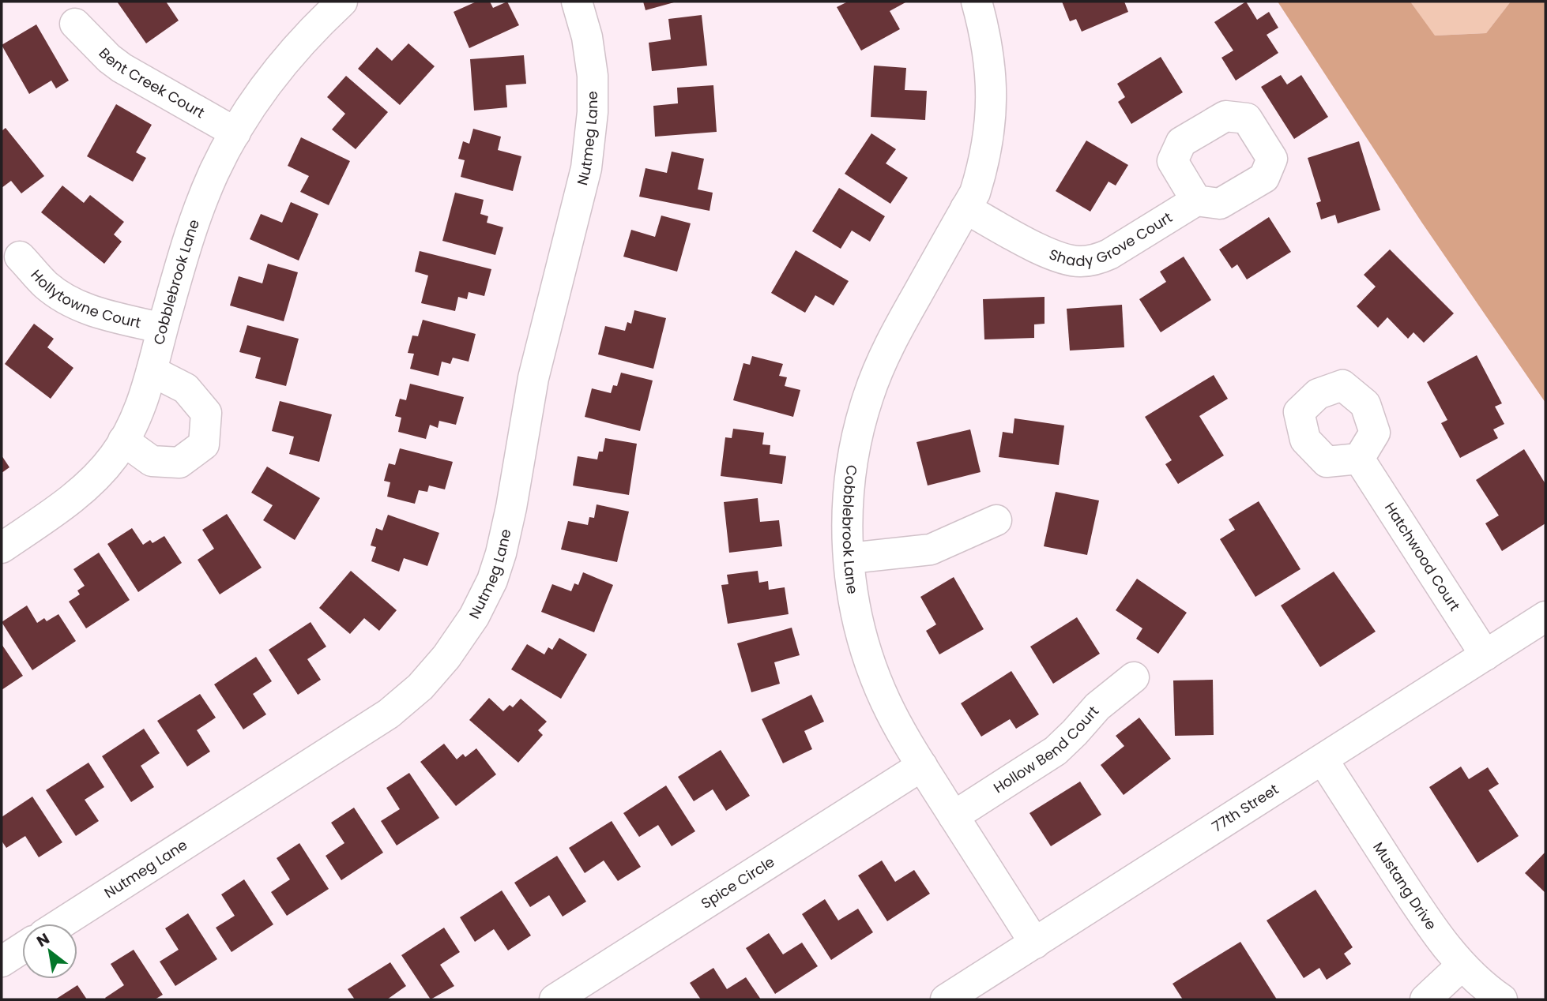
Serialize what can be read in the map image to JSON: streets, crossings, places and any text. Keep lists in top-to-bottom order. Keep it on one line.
{"streets":{"street":["Bent Creek Court","Nutmeg Lane","Shady Grove Court","Cobblebrook Lane","Hollytowne Court","Hatchwood Court","Hollow Bend Court","77th Street","Spice Circle","Mustang Drive"]},"crossings":[["Bent Creek Court","Cobblebrook Lane"],["Shady Grove Court","Cobblebrook Lane"],["Cobblebrook Lane","Hollytowne Court"],["Cobblebrook Lane","Hollow Bend Court"],["Cobblebrook Lane","77th Street"],["Cobblebrook Lane","Spice Circle"],["Hatchwood Court","77th Street"],["77th Street","Mustang Drive"]],"north":"top left"}
